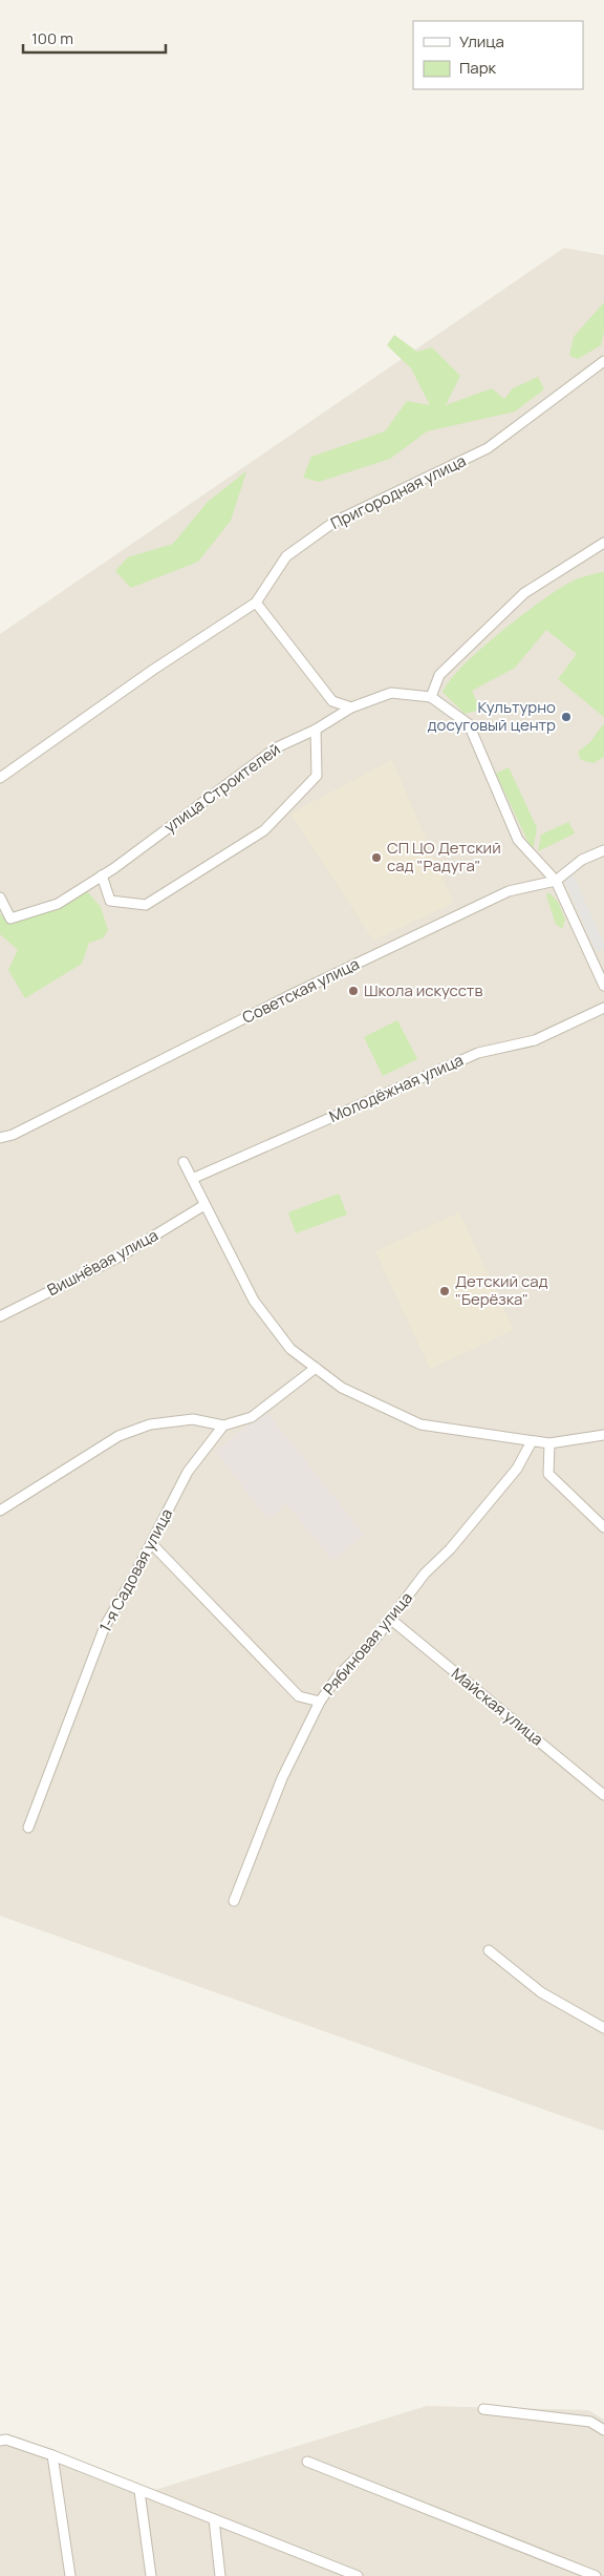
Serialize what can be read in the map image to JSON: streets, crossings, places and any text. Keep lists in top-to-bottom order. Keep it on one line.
{"streets":{"street":["Пригородная улица","улица Строителей","Советская улица","Молодёжная улица","Вишнёвая улица","1-я Садовая улица","Рябиновая улица","Майская улица"]},"crossings":[["Рябиновая улица","Майская улица"]],"places":["Культурно досуговый центр","СП ЦО Детский сад \"Радуга\"","Школа искусств","Детский сад \"Берёзка\""],"legend":["Улица","Парк"],"scale_bar":"100 m"}
